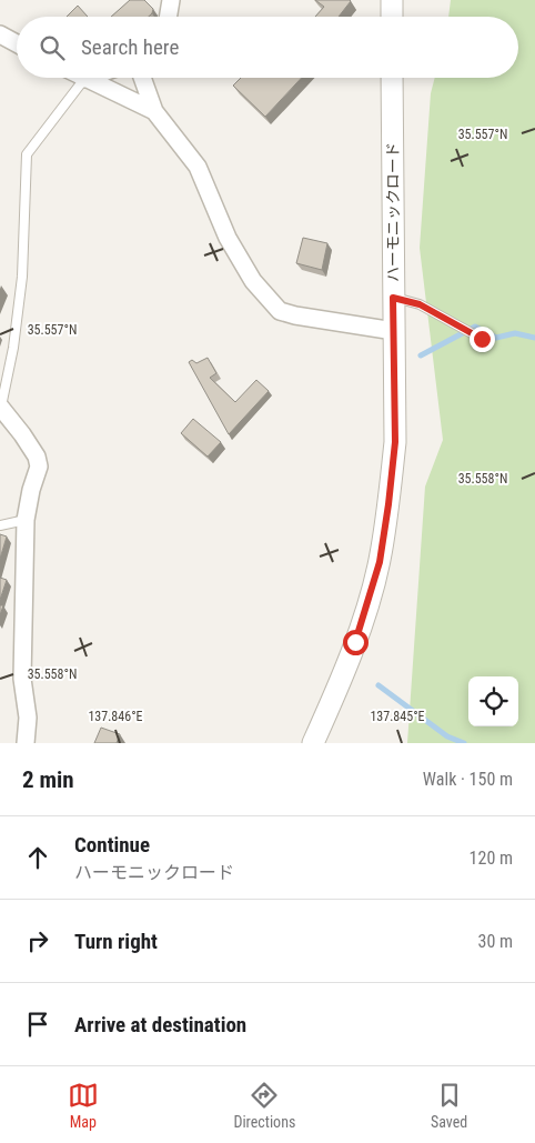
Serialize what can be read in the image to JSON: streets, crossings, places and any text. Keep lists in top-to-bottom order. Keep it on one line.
{"streets":{"street":["ハーモニックロード"]},"page":{"search":"Search here","heading":["2 min","Walk · 150 m"],"list":[["Continue","ハーモニックロード","120 m"],["Turn right","30 m"],"Arrive at destination"],"nav":["Map","Directions","Saved"]},"coordinates":["35.557°N","35.558°N","137.846°E","137.845°E"]}
